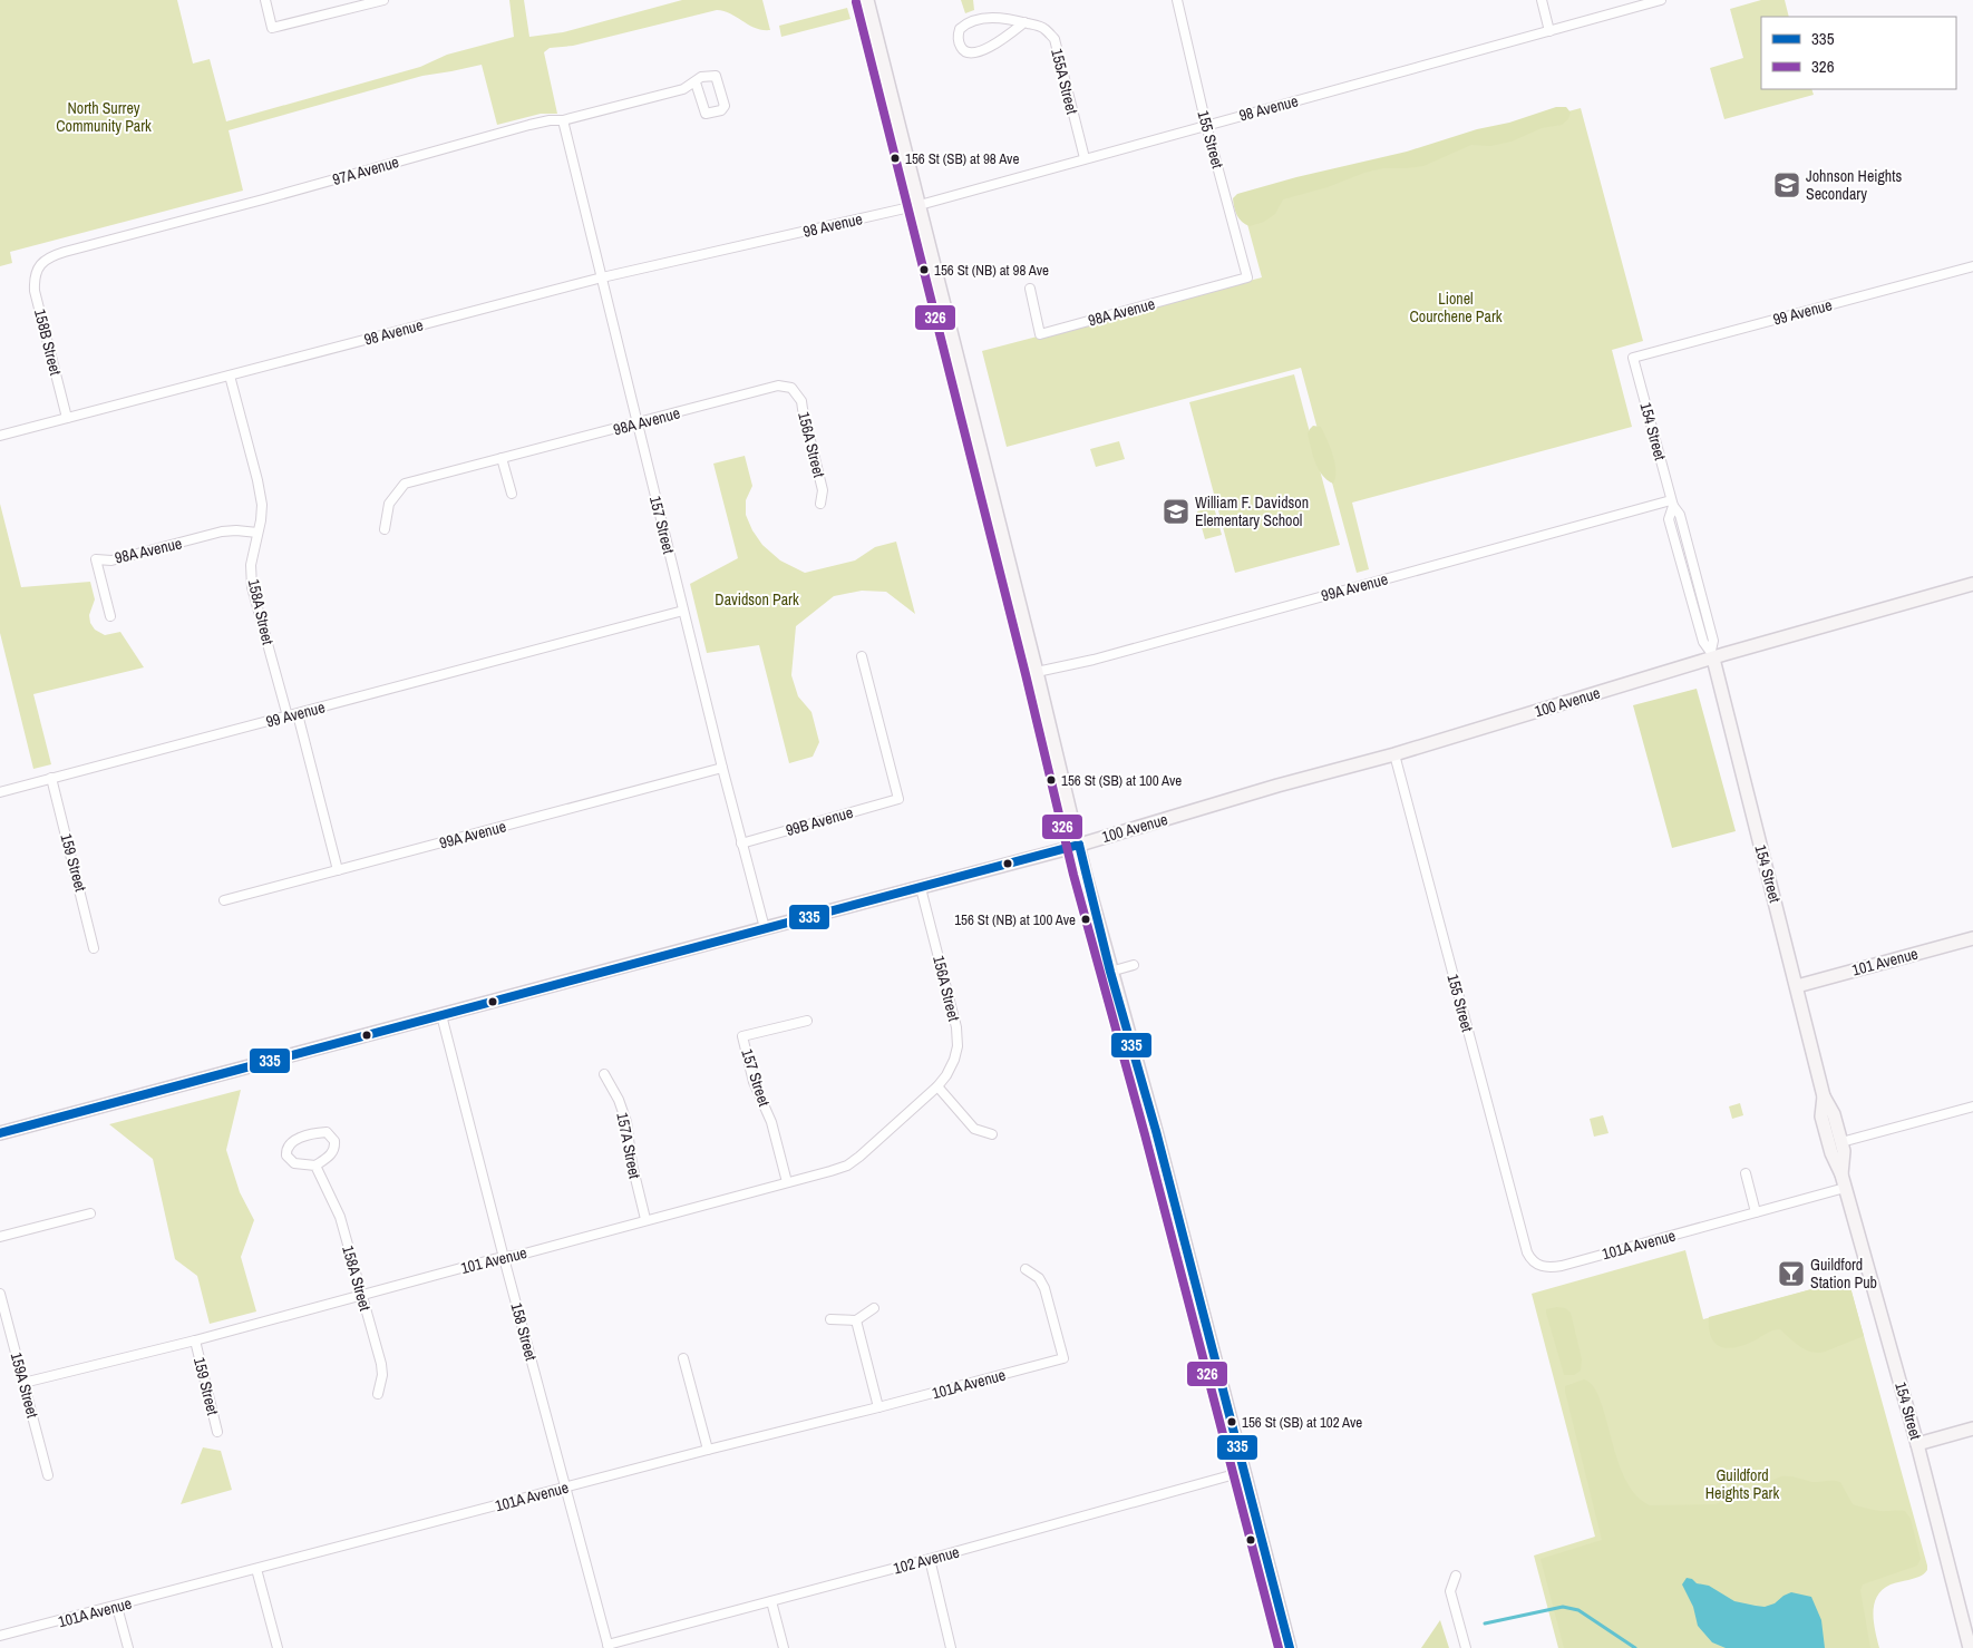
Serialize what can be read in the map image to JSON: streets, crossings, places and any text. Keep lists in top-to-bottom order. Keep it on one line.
{"streets":{"main road":["154 Street","100 Avenue","101 Avenue"],"street":["155A Street","98 Avenue","155 Street","97A Avenue","98A Avenue","99 Avenue","158B Street","156A Street","157 Street","99A Avenue","158A Street","99B Avenue","159 Street","157A Street","101A Avenue","158 Street","159A Street","102 Avenue"]},"crossings":[["155A Street","98 Avenue"],["98 Avenue","155 Street"],["98 Avenue","158B Street"],["98 Avenue","157 Street"],["98 Avenue","158A Street"],["155 Street","98A Avenue"],["155 Street","100 Avenue"],["155 Street","101A Avenue"],["97A Avenue","158B Street"],["97A Avenue","157 Street"],["98A Avenue","156A Street"],["98A Avenue","157 Street"],["98A Avenue","158A Street"],["99 Avenue","154 Street"],["99 Avenue","157 Street"],["99 Avenue","158A Street"],["99 Avenue","159 Street"],["154 Street","99A Avenue"],["154 Street","100 Avenue"],["154 Street","101 Avenue"],["154 Street","101A Avenue"],["156A Street","100 Avenue"],["156A Street","101 Avenue"],["157 Street","99A Avenue"],["157 Street","100 Avenue"],["157 Street","99B Avenue"],["157 Street","101 Avenue"],["158A Street","101 Avenue"],["100 Avenue","158 Street"],["159 Street","101 Avenue"],["101 Avenue","157A Street"],["101 Avenue","158 Street"],["101 Avenue","159A Street"],["101A Avenue","158 Street"],["158 Street","102 Avenue"]],"parks":["North Surrey Community Park","Lionel Courchene Park","Davidson Park","Guildford Heights Park"],"places":{"other":["156 St (SB) at 98 Ave","156 St (NB) at 98 Ave","156 St (SB) at 100 Ave","156 St (NB) at 100 Ave","156 St (SB) at 102 Ave"],"school or university":["Johnson Heights Secondary","William F. Davidson Elementary School"],"bar":["Guildford Station Pub"]},"lines":["transit line 326","transit line 335"],"legend":["335","326"]}
